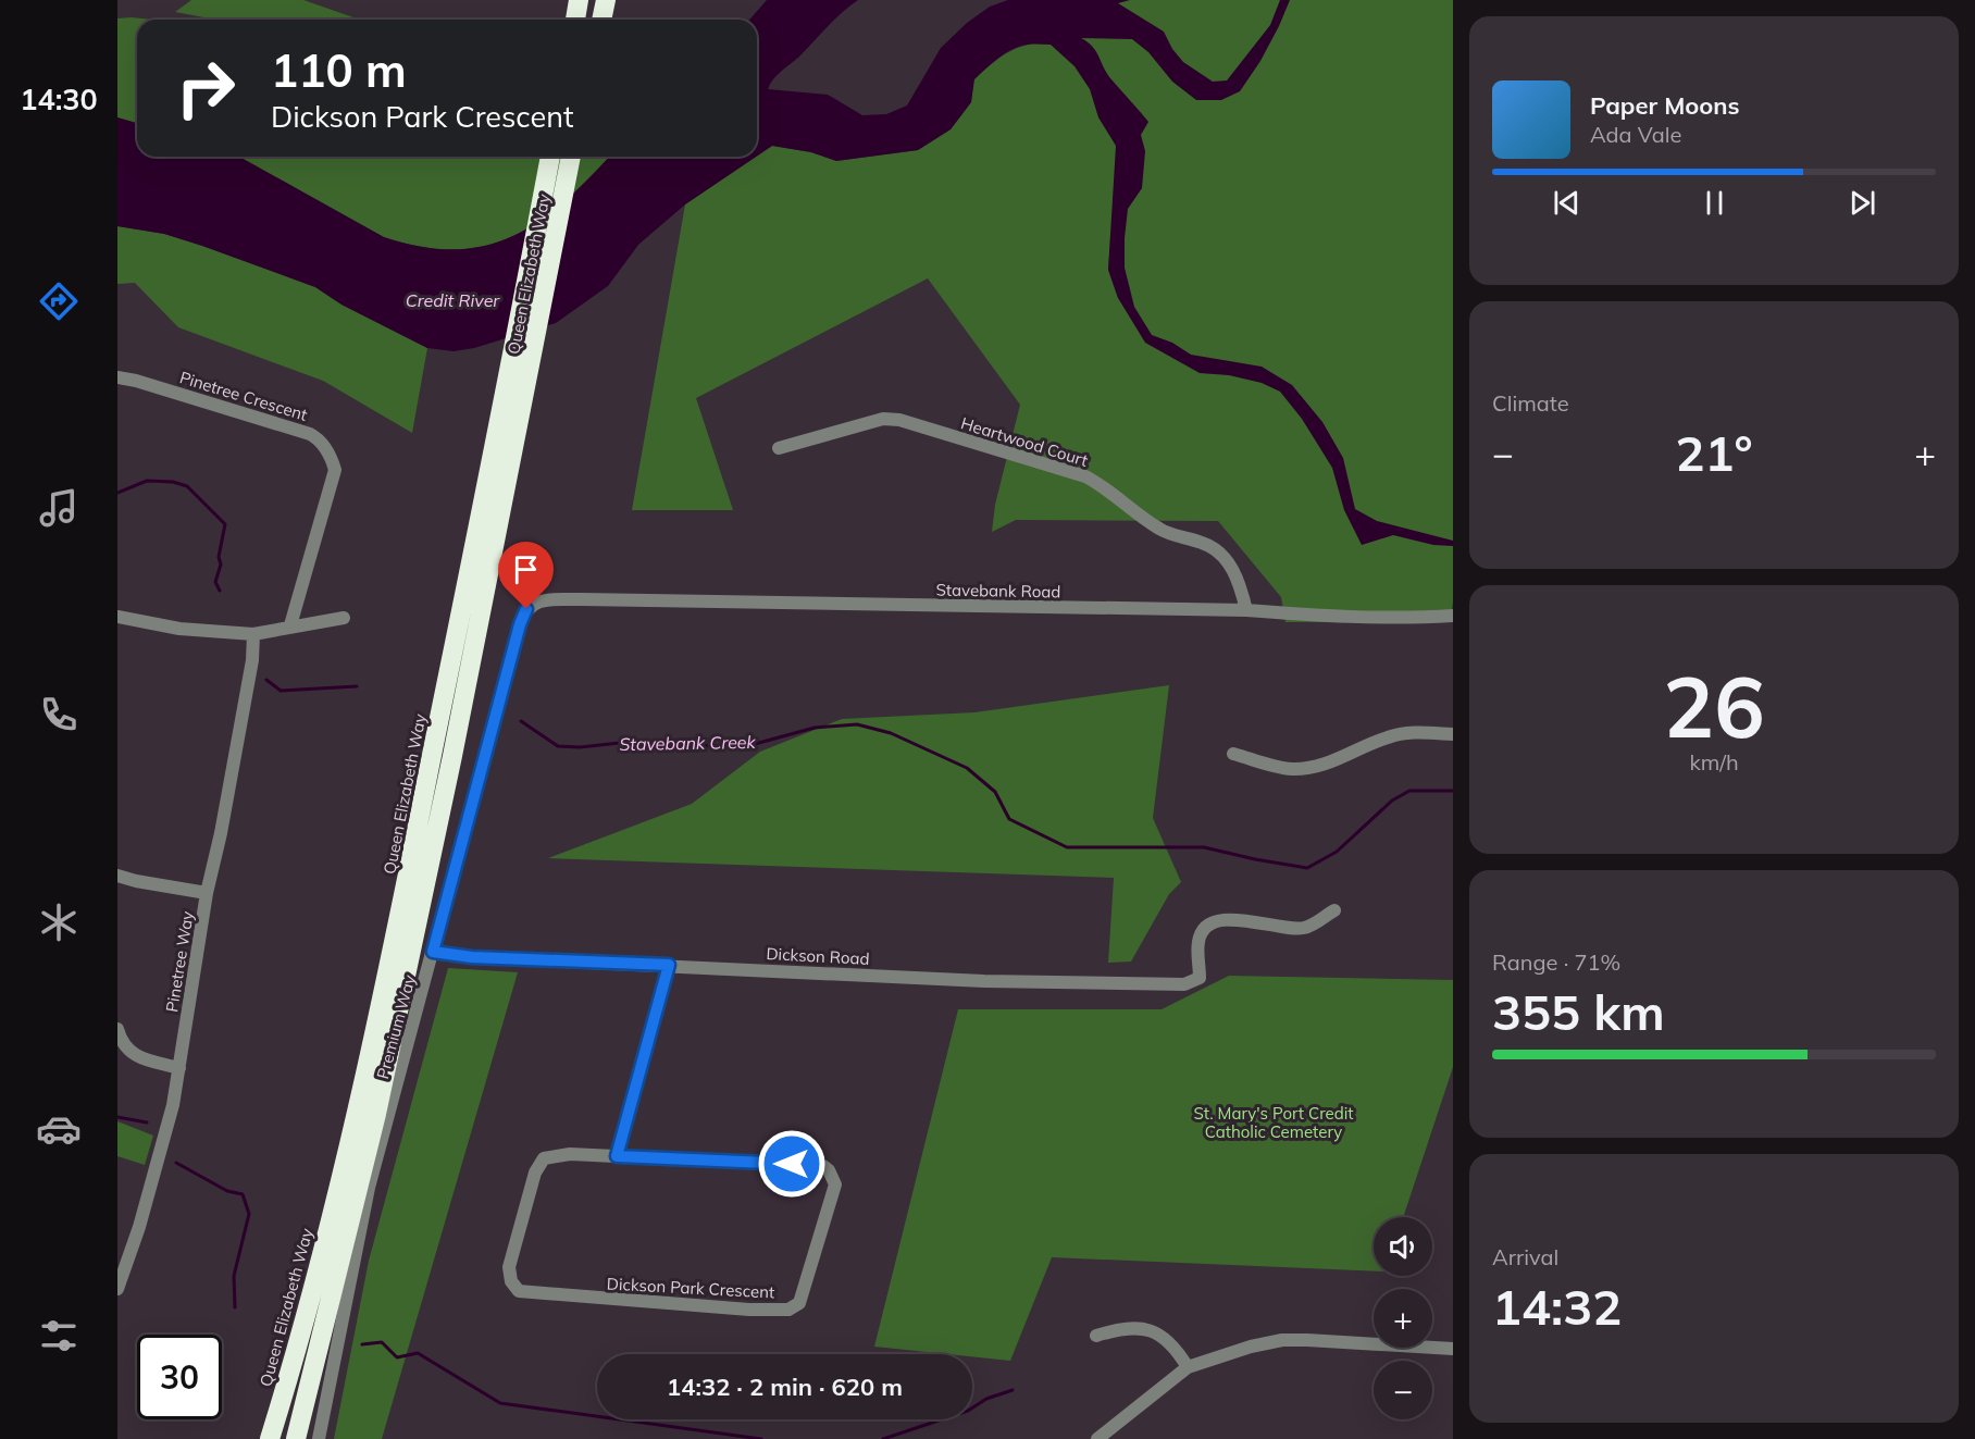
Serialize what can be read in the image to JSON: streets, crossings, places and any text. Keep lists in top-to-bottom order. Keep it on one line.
{"streets":{"highway":["Queen Elizabeth Way"],"street":["Pinetree Crescent","Heartwood Court","Stavebank Road","Dickson Road","Pinetree Way","Premium Way","Dickson Park Crescent"]},"crossings":[["Heartwood Court","Stavebank Road"],["Stavebank Road","Premium Way"],["Dickson Road","Premium Way"]],"water":["Credit River","Stavebank Creek"],"parks":["St. Mary's Port Credit Catholic Cemetery"],"page":{"tabs":"14:30","turn":["110 m","Dickson Park Crescent"],"song":["Paper Moons","Ada Vale"],"tile":["Climate",["26","km/h"],["Range · 71%","355 km"],["Arrival","14:32"]],"heat":["−","21°","+"],"map_buttons":["+","−"],"limit":"30","trip":"14:32 · 2 min · 620 m"}}
